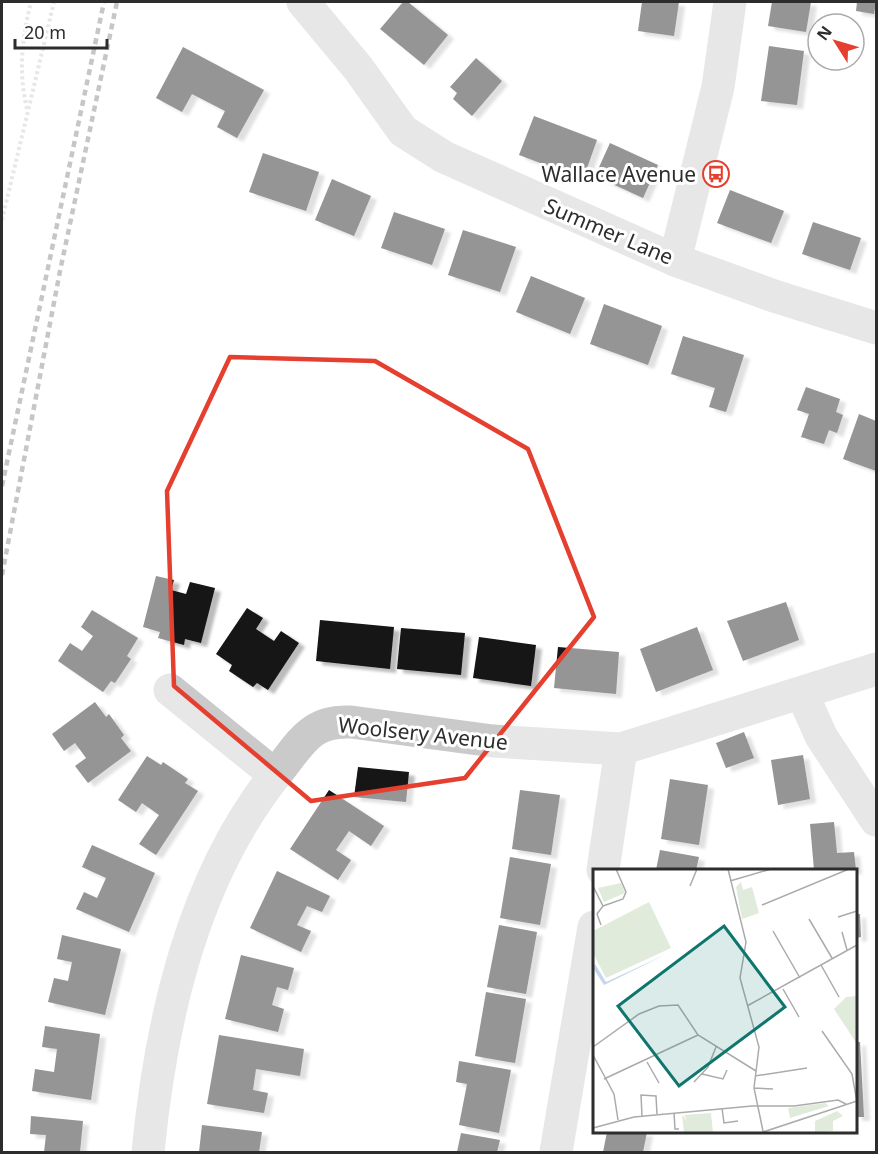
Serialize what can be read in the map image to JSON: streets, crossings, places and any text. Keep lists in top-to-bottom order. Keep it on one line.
{"streets":{"street":["Summer Lane","Woolsery Avenue"]},"places":{"bus stop":["Wallace Avenue"]},"scale_bar":"20 m","north":"top left"}
